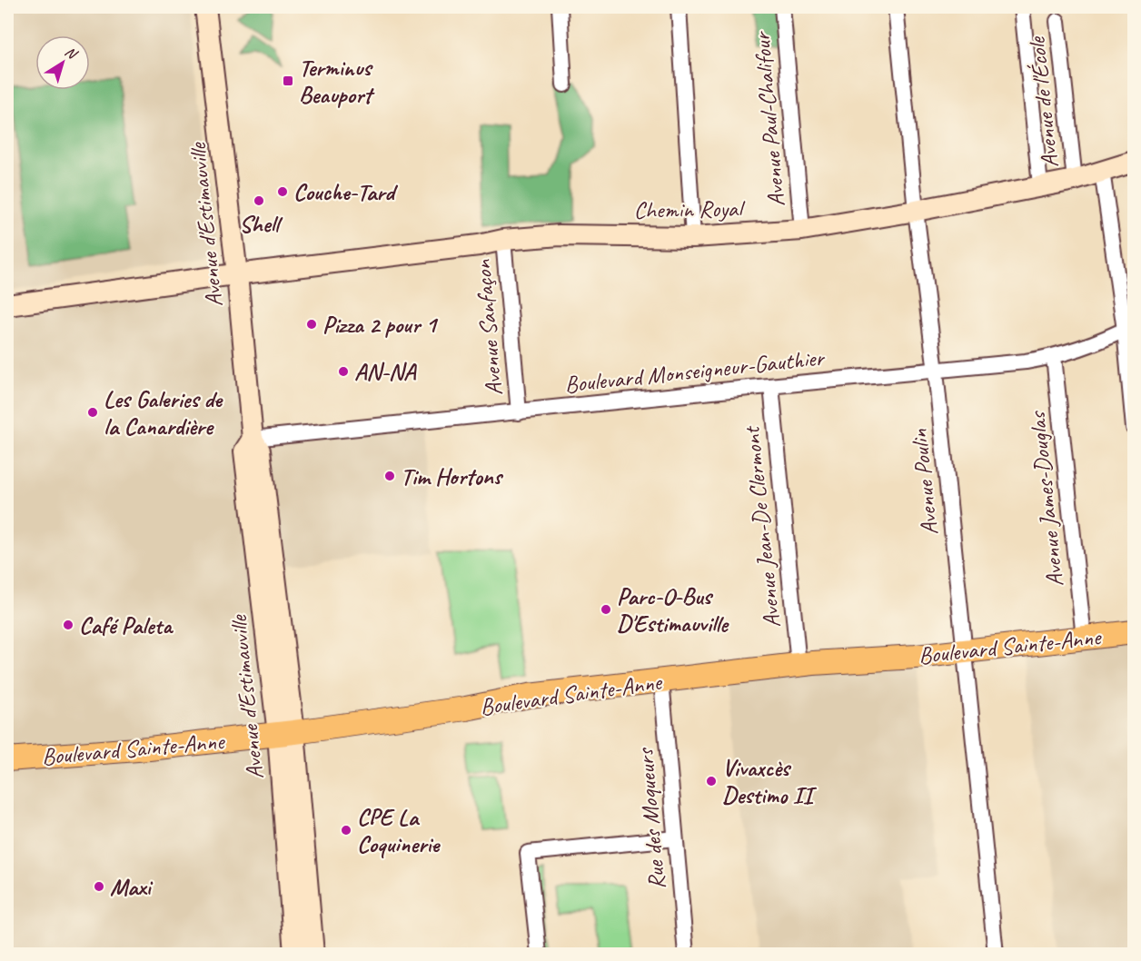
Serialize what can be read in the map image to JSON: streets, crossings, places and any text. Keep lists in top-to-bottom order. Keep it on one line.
{"streets":{"main road":["Chemin Royal","Avenue d'Estimauville","Boulevard Sainte-Anne"],"street":["Avenue de l'École","Avenue Paul-Chalifour","Avenue Sanfaçon","Boulevard Monseigneur-Gauthier","Avenue Poulin","Avenue James-Douglas","Avenue Jean-De Clermont","Rue des Moqueurs"]},"crossings":[["Avenue de l'École","Chemin Royal"],["Avenue Paul-Chalifour","Chemin Royal"],["Chemin Royal","Avenue d'Estimauville"],["Chemin Royal","Avenue Sanfaçon"],["Chemin Royal","Avenue Poulin"],["Avenue d'Estimauville","Boulevard Monseigneur-Gauthier"],["Avenue d'Estimauville","Boulevard Sainte-Anne"],["Avenue Sanfaçon","Boulevard Monseigneur-Gauthier"],["Boulevard Monseigneur-Gauthier","Avenue Poulin"],["Boulevard Monseigneur-Gauthier","Avenue James-Douglas"],["Boulevard Monseigneur-Gauthier","Avenue Jean-De Clermont"],["Avenue Poulin","Boulevard Sainte-Anne"],["Avenue James-Douglas","Boulevard Sainte-Anne"],["Avenue Jean-De Clermont","Boulevard Sainte-Anne"],["Boulevard Sainte-Anne","Rue des Moqueurs"]],"places":{"transit":["Terminus Beauport"],"other":["Couche-Tard","Shell","Pizza 2 pour 1","AN-NA","Les Galeries de la Canardière","Tim Hortons","Parc-O-Bus D'Estimauville","Café Paleta","Vivaxcès Destimo II","CPE La Coquinerie","Maxi"]},"north":"top right"}
